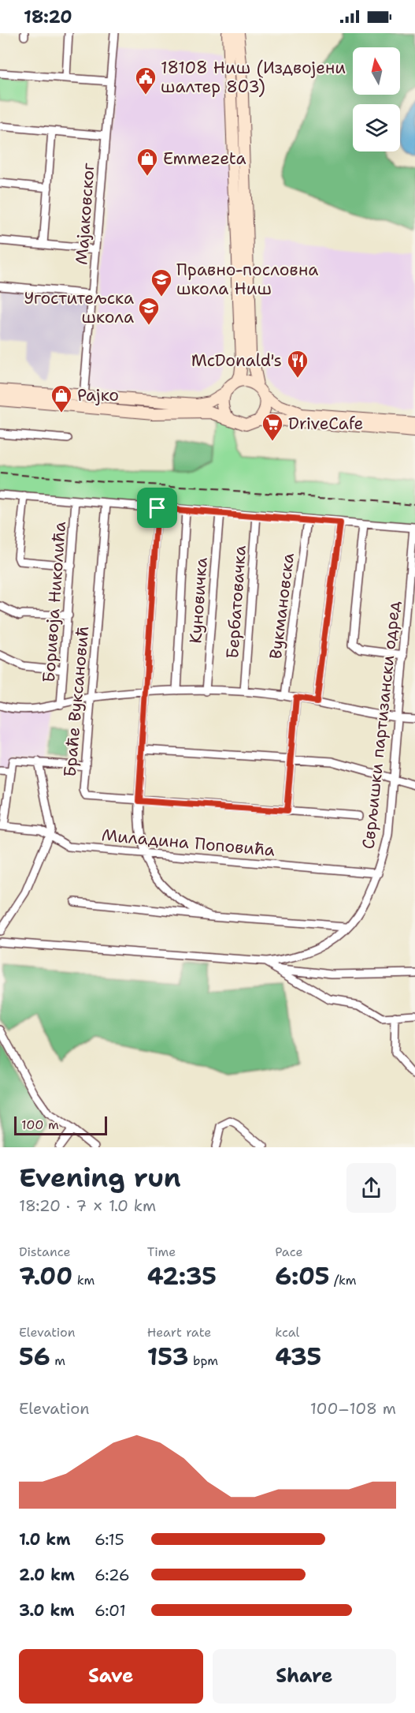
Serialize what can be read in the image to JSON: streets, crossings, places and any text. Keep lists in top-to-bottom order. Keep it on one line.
{"streets":{"street":["Мајаковског","Куновичка","Боривоја Николића","Бербатовачка","Вукмановска","Браће Вуксановић","Сврљишки партизански одред","Миладина Поповића"]},"crossings":[["Сврљишки партизански одред","Миладина Поповића"]],"places":{"public building":["18108 Ниш (Издвојени шалтер 803)"],"shop":["Emmezeta","Рајко"],"school or university":["Правно-пословна школа Ниш","Угоститељска школа"],"restaurant":["McDonald's"],"supermarket":["DriveCafe"]},"scale_bar":"100 m","north":"top","page":{"status":"18:20","scale":"100 m","heading":["Evening run","18:20 · 7 × 1.0 km"],"stats":[["Distance","7.00 km"],["Time","42:35"],["Pace","6:05 /km"],["Elevation","56 m"],["Heart rate","153 bpm"],["kcal","435"]],"chart":["Elevation","100–108 m"],"list":[{"name":"1.0 km","note":"6:15"},{"name":"2.0 km","note":"6:26"},{"name":"3.0 km","note":"6:01"}],"buttons":["Save","Share"]}}
